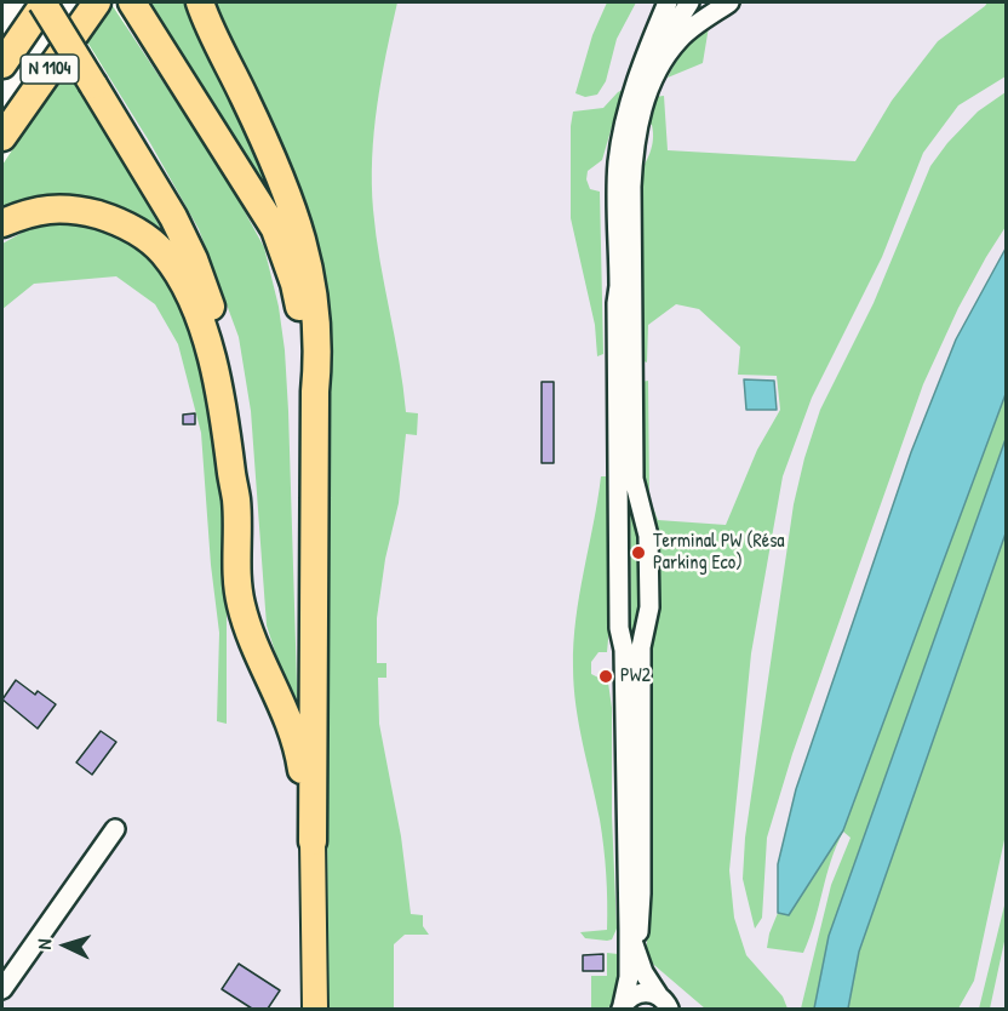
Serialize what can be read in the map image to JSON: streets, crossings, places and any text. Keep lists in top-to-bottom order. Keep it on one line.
{"streets":{"highway":["N 1104"]},"places":["Terminal PW (Résa Parking Eco)","PW2"],"north":"left"}
